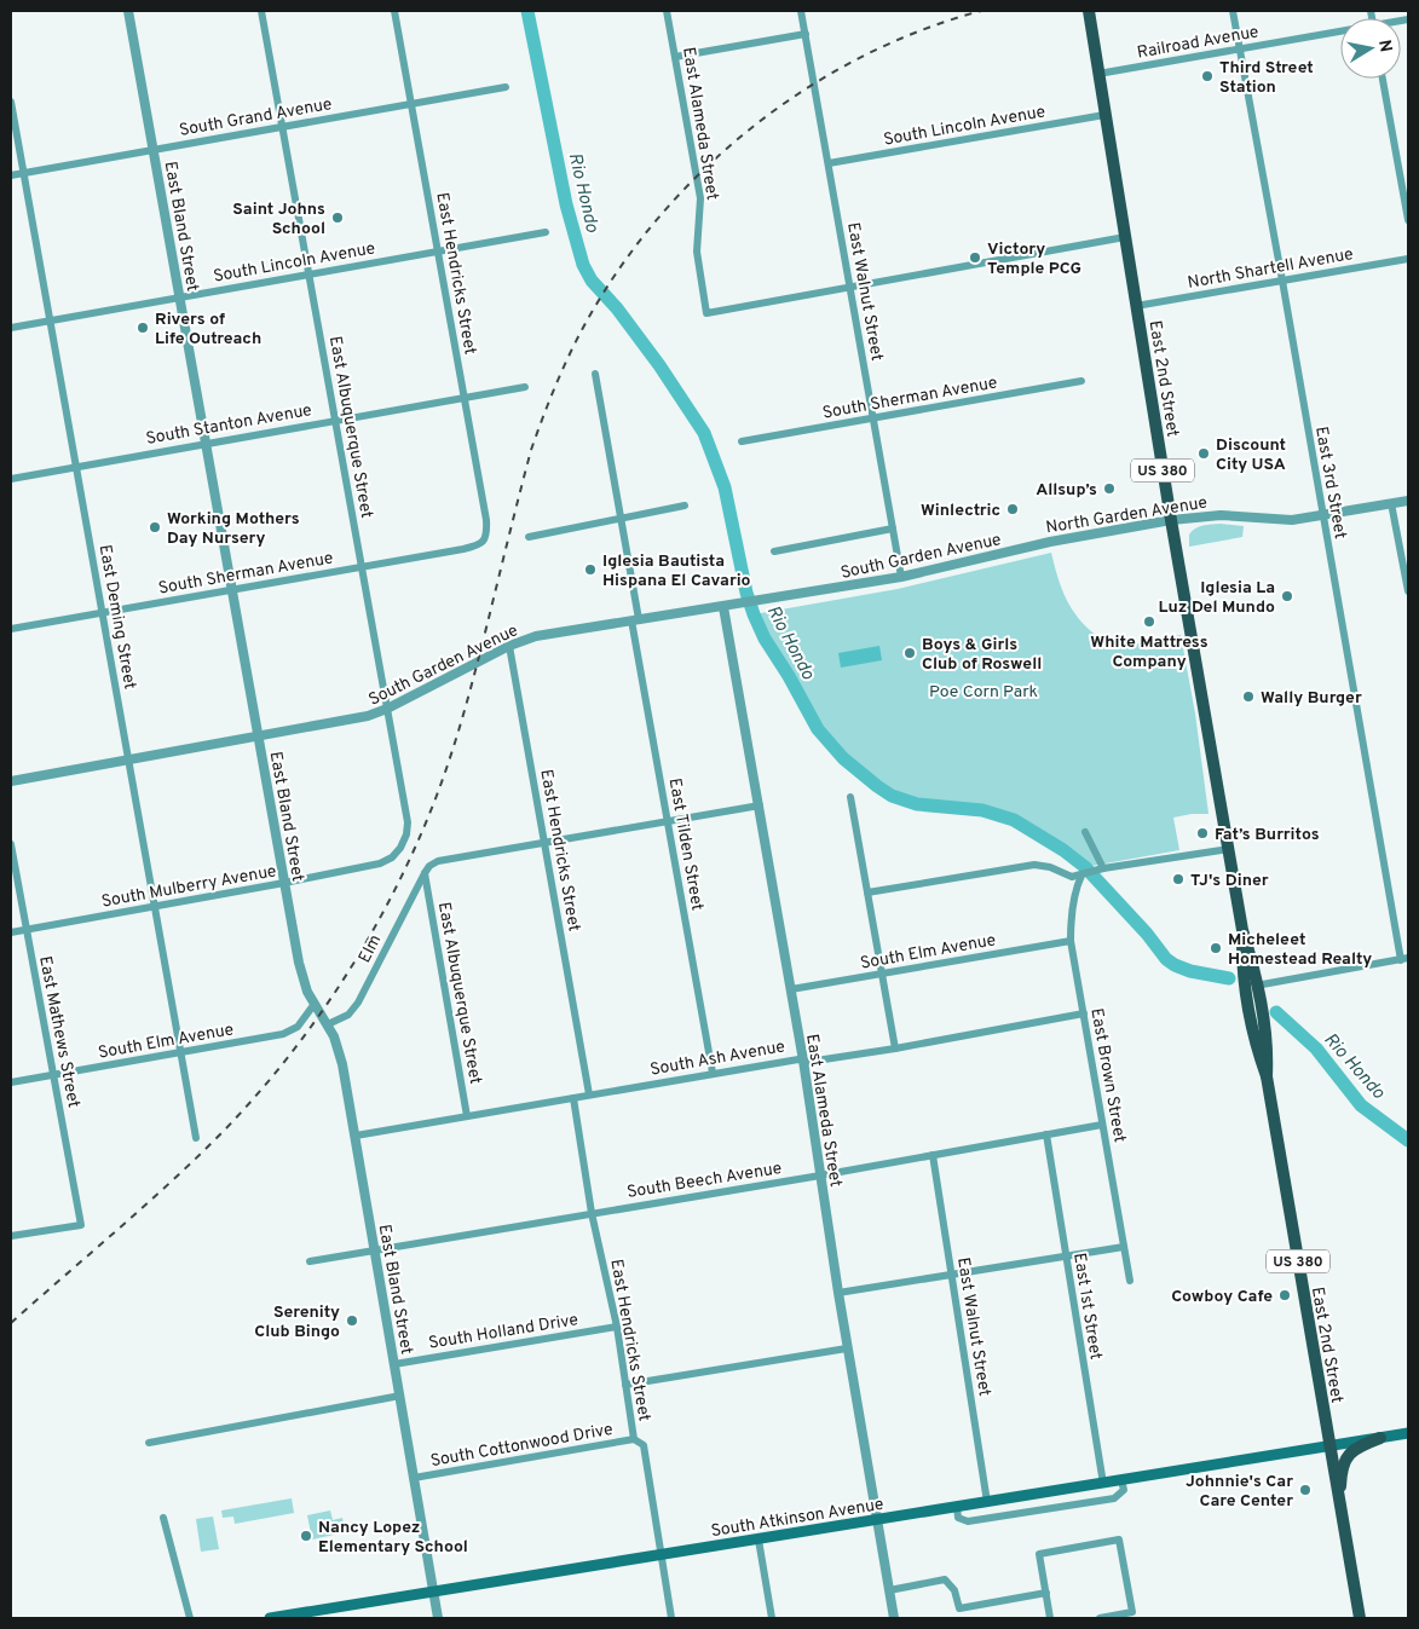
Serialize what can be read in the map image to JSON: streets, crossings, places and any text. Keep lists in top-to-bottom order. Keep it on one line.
{"streets":{"main road":["East 2nd Street","US 380","South Atkinson Avenue"],"street":["Railroad Avenue","South Grand Avenue","East Alameda Street","South Lincoln Avenue","East Bland Street","North Shartell Avenue","East Hendricks Street","East Walnut Street","South Sherman Avenue","South Stanton Avenue","East Albuquerque Street","East 3rd Street","North Garden Avenue","South Garden Avenue","East Deming Street","East Tilden Street","South Mulberry Avenue","Elm","South Elm Avenue","East Mathews Street","South Ash Avenue","East Brown Street","South Beech Avenue","East 1st Street","South Holland Drive","South Cottonwood Drive"]},"crossings":[["Railroad Avenue","East 2nd Street"],["Railroad Avenue","East 3rd Street"],["South Grand Avenue","East Bland Street"],["South Grand Avenue","East Hendricks Street"],["South Grand Avenue","East Albuquerque Street"],["South Grand Avenue","East Deming Street"],["East Alameda Street","East Walnut Street"],["East Alameda Street","South Garden Avenue"],["East Alameda Street","South Elm Avenue"],["East Alameda Street","South Ash Avenue"],["East Alameda Street","South Beech Avenue"],["East Alameda Street","South Atkinson Avenue"],["South Lincoln Avenue","East Bland Street"],["South Lincoln Avenue","East Hendricks Street"],["South Lincoln Avenue","East Walnut Street"],["South Lincoln Avenue","East 2nd Street"],["South Lincoln Avenue","East Albuquerque Street"],["South Lincoln Avenue","East Deming Street"],["East Bland Street","South Sherman Avenue"],["East Bland Street","South Stanton Avenue"],["East Bland Street","South Garden Avenue"],["East Bland Street","South Mulberry Avenue"],["East Bland Street","Elm"],["East Bland Street","South Elm Avenue"],["East Bland Street","South Ash Avenue"],["East Bland Street","South Beech Avenue"],["East Bland Street","South Holland Drive"],["East Bland Street","South Cottonwood Drive"],["East Bland Street","South Atkinson Avenue"],["North Shartell Avenue","East 2nd Street"],["North Shartell Avenue","East 3rd Street"],["East Hendricks Street","South Sherman Avenue"],["East Hendricks Street","South Stanton Avenue"],["East Hendricks Street","South Garden Avenue"],["East Hendricks Street","South Ash Avenue"],["East Hendricks Street","South Beech Avenue"],["East Hendricks Street","South Holland Drive"],["East Hendricks Street","South Cottonwood Drive"],["East Hendricks Street","South Atkinson Avenue"],["East Walnut Street","South Sherman Avenue"],["East Walnut Street","South Garden Avenue"],["East Walnut Street","South Beech Avenue"],["East Walnut Street","South Atkinson Avenue"],["East 2nd Street","North Garden Avenue"],["East 2nd Street","South Atkinson Avenue"],["South Sherman Avenue","East Albuquerque Street"],["South Sherman Avenue","East Deming Street"],["South Stanton Avenue","East Albuquerque Street"],["South Stanton Avenue","East Deming Street"],["East Albuquerque Street","South Garden Avenue"],["East Albuquerque Street","South Mulberry Avenue"],["East Albuquerque Street","Elm"],["East Albuquerque Street","South Ash Avenue"],["East 3rd Street","North Garden Avenue"],["North Garden Avenue","South Garden Avenue"],["South Garden Avenue","East Deming Street"],["South Garden Avenue","East Tilden Street"],["East Deming Street","South Mulberry Avenue"],["East Deming Street","South Elm Avenue"],["East Tilden Street","South Ash Avenue"],["South Mulberry Avenue","East Mathews Street"],["South Elm Avenue","East Mathews Street"],["South Elm Avenue","East Brown Street"],["South Ash Avenue","East Brown Street"],["East Brown Street","South Beech Avenue"],["South Beech Avenue","East 1st Street"],["East 1st Street","South Atkinson Avenue"]],"water":["Rio Hondo"],"parks":["Poe Corn Park"],"places":["Third Street Station","Saint Johns School","Victory Temple PCG","Rivers of Life Outreach","Discount City USA","Allsup’s","Winlectric","Working Mothers Day Nursery","Iglesia Bautista Hispana El Cavario","Iglesia La Luz Del Mundo","White Mattress Company","Boys & Girls Club of Roswell","Wally Burger","Fat’s Burritos","TJ's Diner","Micheleet Homestead Realty","Cowboy Cafe","Serenity Club Bingo","Johnnie's Car Care Center","Nancy Lopez Elementary School"],"north":"right"}
